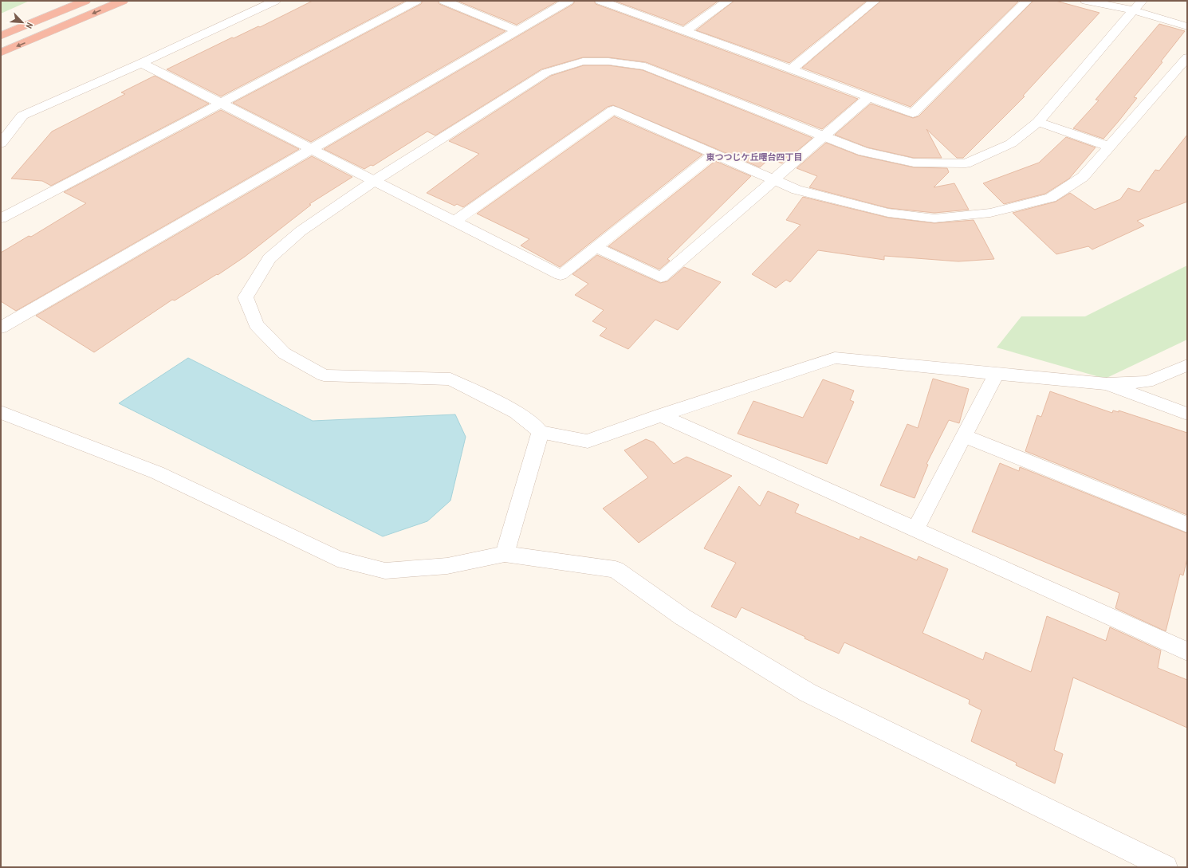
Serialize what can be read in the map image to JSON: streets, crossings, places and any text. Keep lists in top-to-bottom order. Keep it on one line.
{"districts":["東つつじケ丘曙台四丁目"],"north":"bottom right"}
